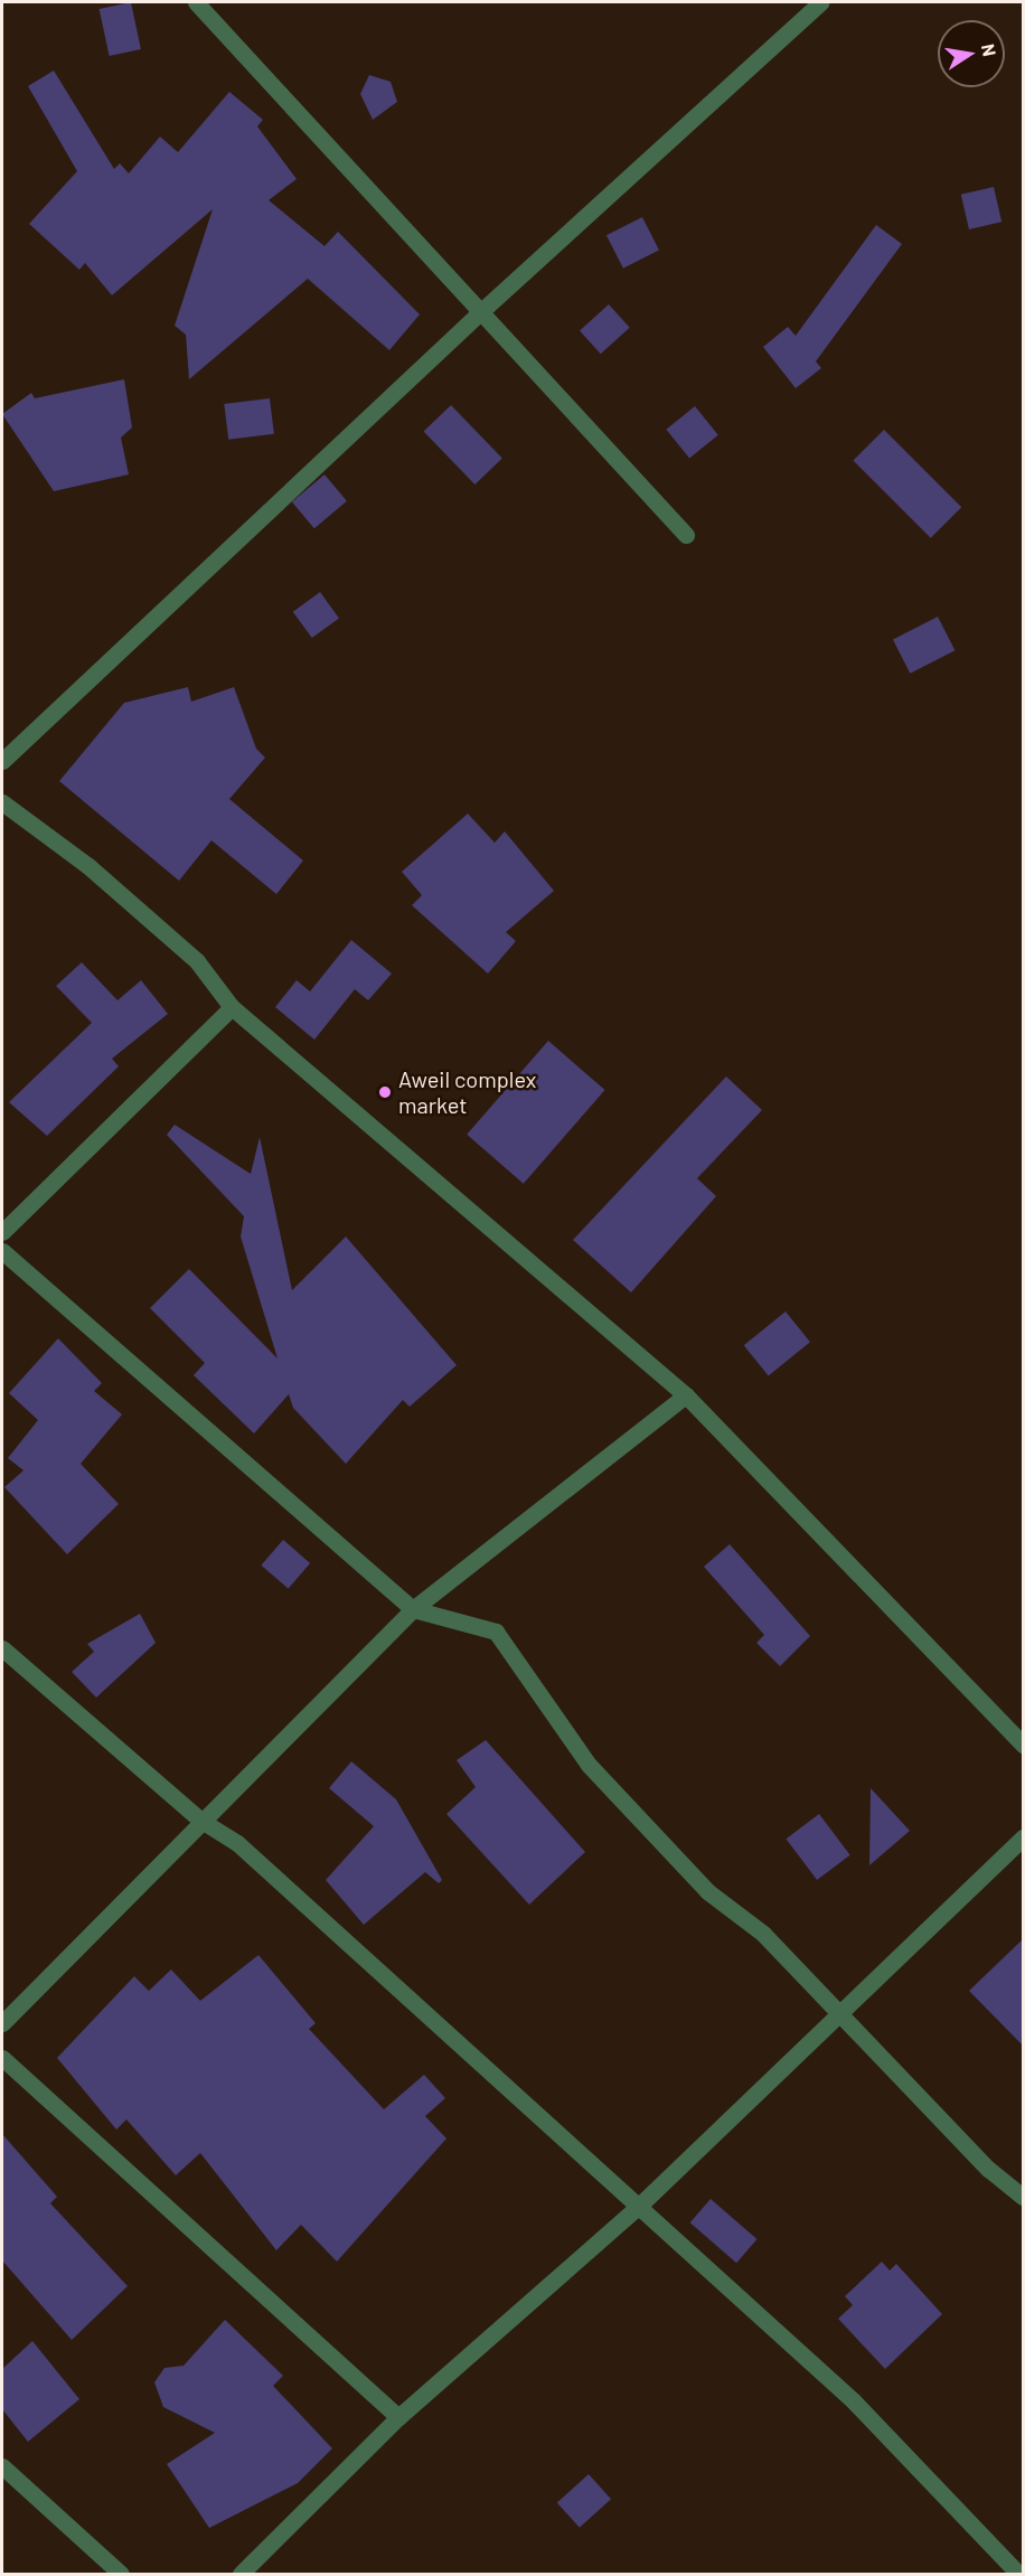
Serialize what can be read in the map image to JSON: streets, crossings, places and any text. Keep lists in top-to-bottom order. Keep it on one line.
{"places":["Aweil complex market"],"north":"right"}
